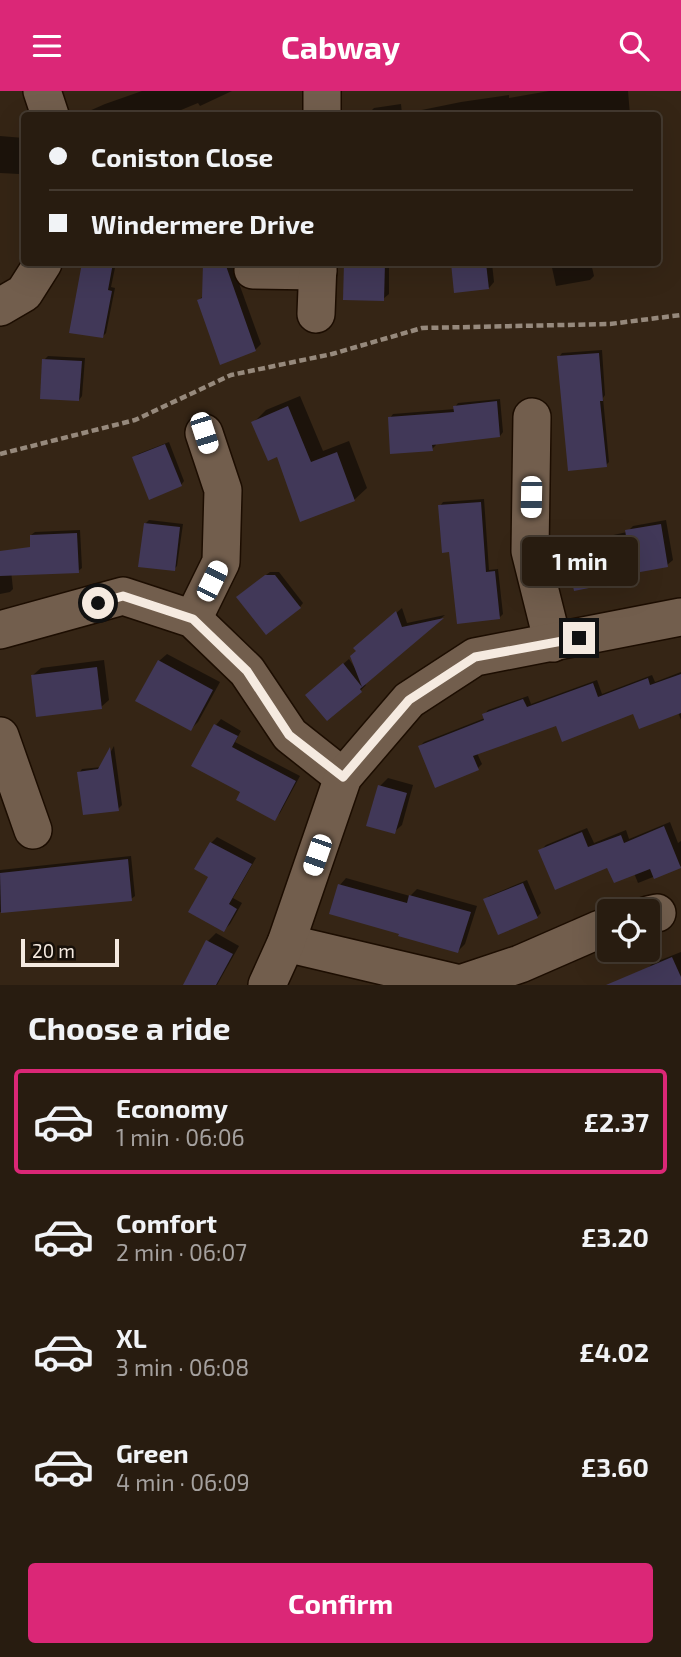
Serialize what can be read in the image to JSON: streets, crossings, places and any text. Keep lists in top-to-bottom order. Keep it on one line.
{"scale_bar":"20 m","page":{"header":"Cabway","banner":["Coniston Close","Windermere Drive"],"bubble":"1 min","scale":"20 m","heading":"Choose a ride","list":[{"name":"Economy","note":"1 min · 06:06","value":"£2.37"},{"name":"Comfort","note":"2 min · 06:07","value":"£3.20"},{"name":"XL","note":"3 min · 06:08","value":"£4.02"},{"name":"Green","note":"4 min · 06:09","value":"£3.60"}],"buttons":"Confirm"}}
